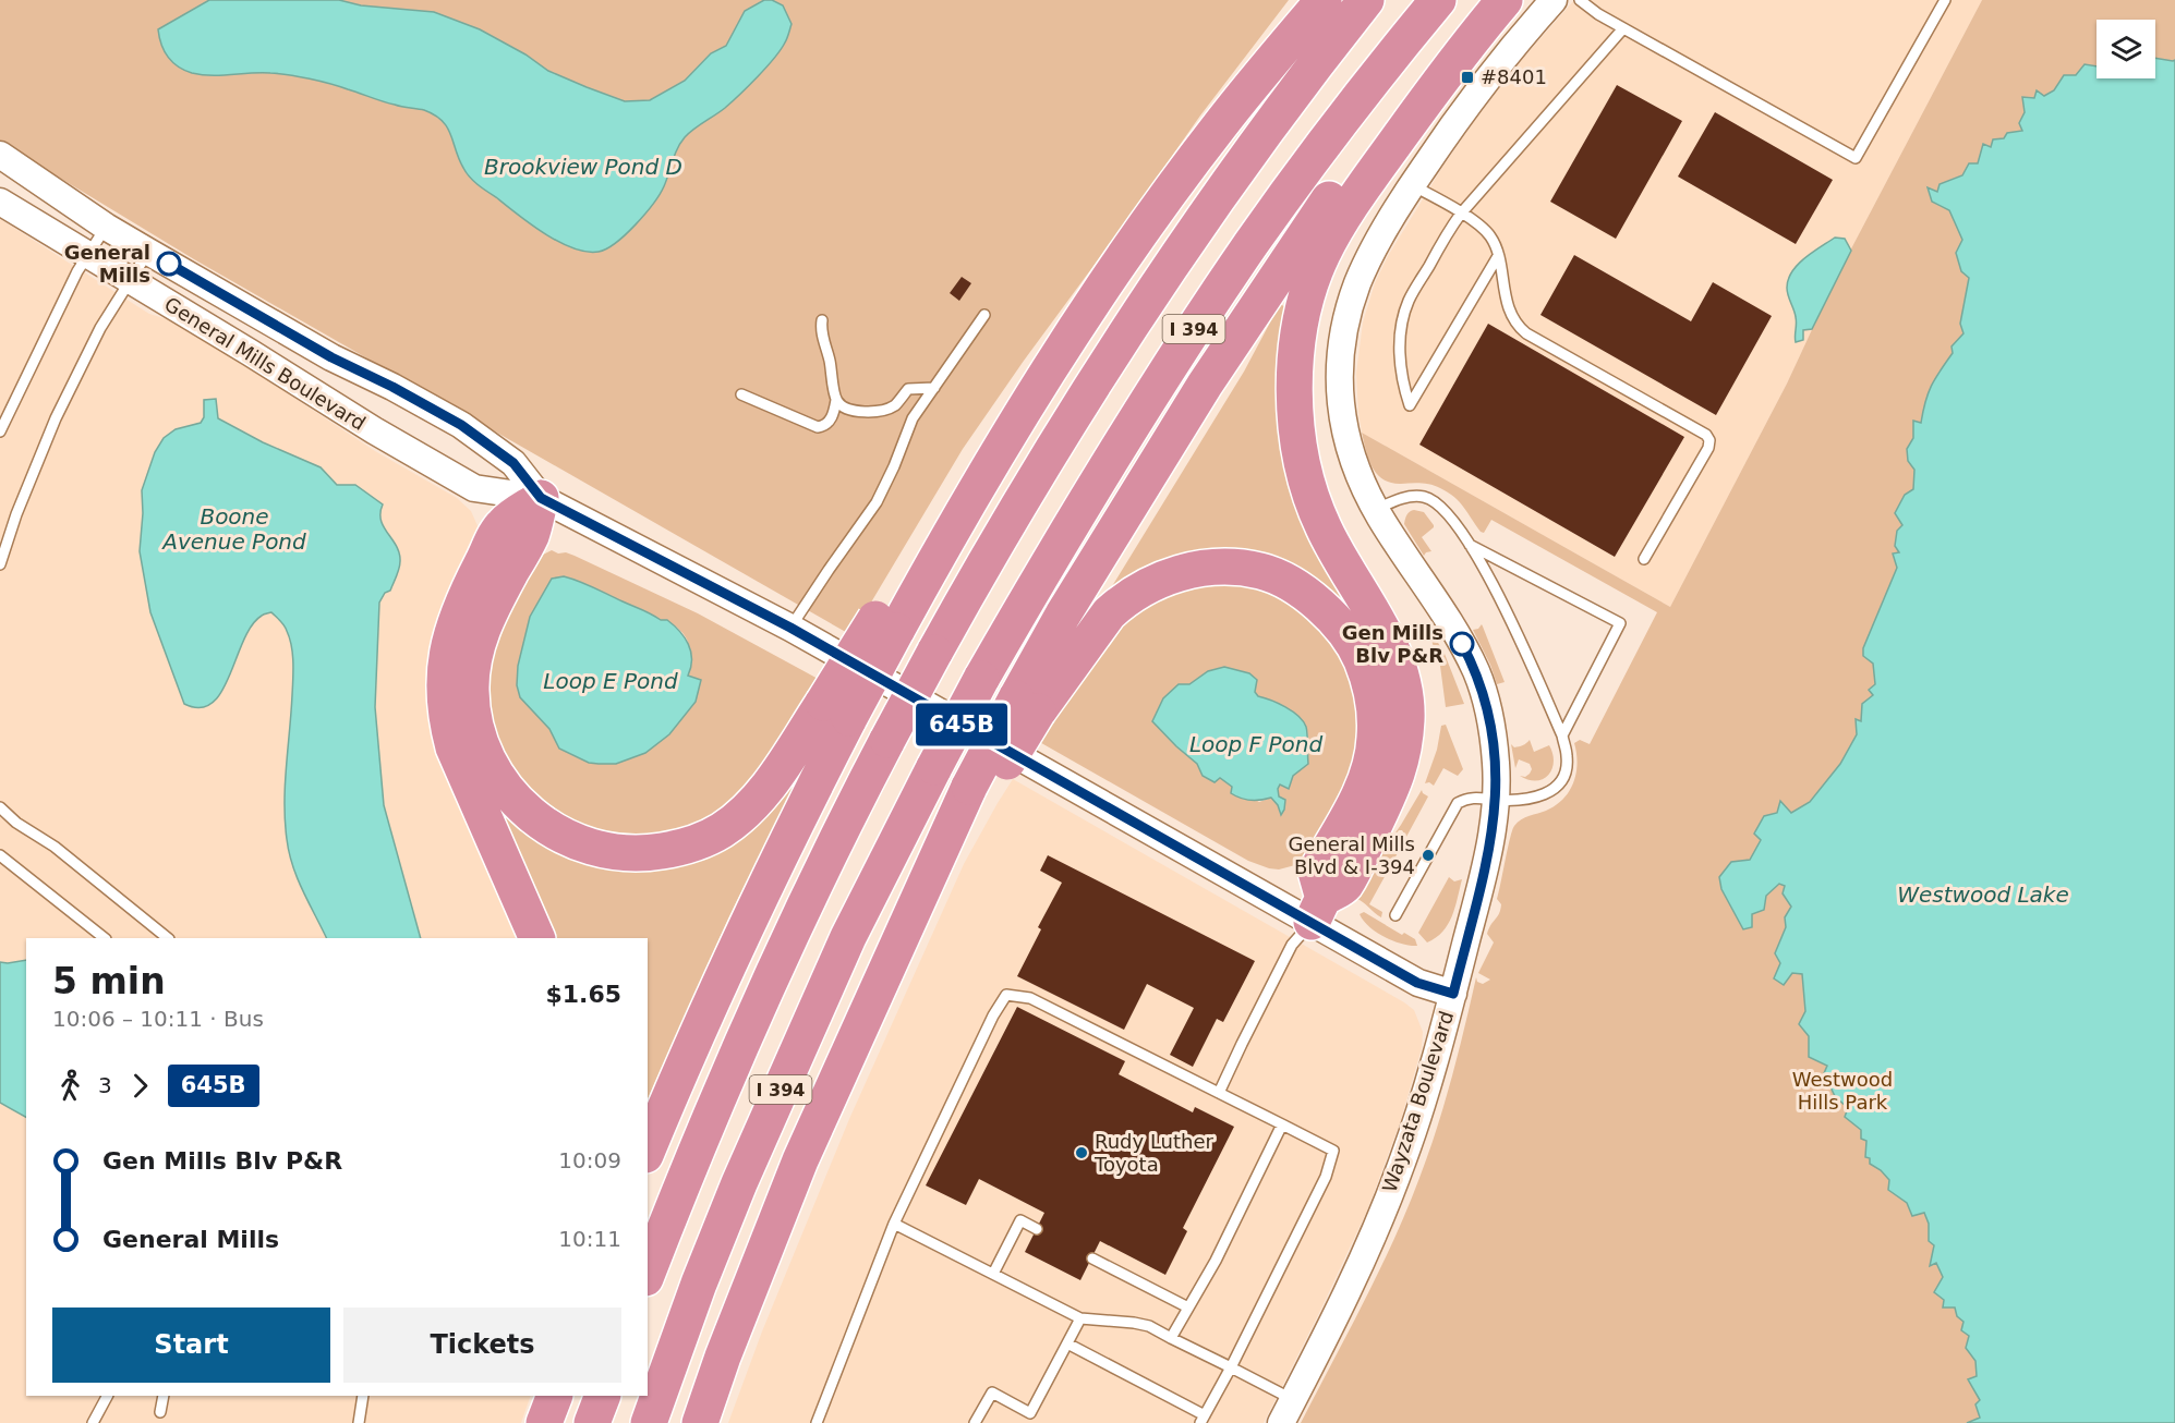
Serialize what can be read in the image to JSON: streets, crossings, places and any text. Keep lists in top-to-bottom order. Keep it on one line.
{"streets":{"highway":["I 394"],"street":["General Mills Boulevard","Wayzata Boulevard"]},"crossings":[["General Mills Boulevard","Wayzata Boulevard"]],"water":["Brookview Pond D","Boone Avenue Pond","Loop E Pond","Loop F Pond","Westwood Lake"],"parks":["Westwood Hills Park"],"places":{"transit":["#8401"],"other":["General Mills","Gen Mills Blv P&R","General Mills Blvd & I-394","Rudy Luther Toyota"]},"lines":["bus line 645B"],"page":{"on_map":"645B","heading":["5 min","10:06 – 10:11 · Bus","$1.65"],"legs":["3","645B"],"list":[{"name":"Gen Mills Blv P&R","value":"10:09"},{"name":"General Mills","value":"10:11"}],"buttons":["Start","Tickets"]}}
